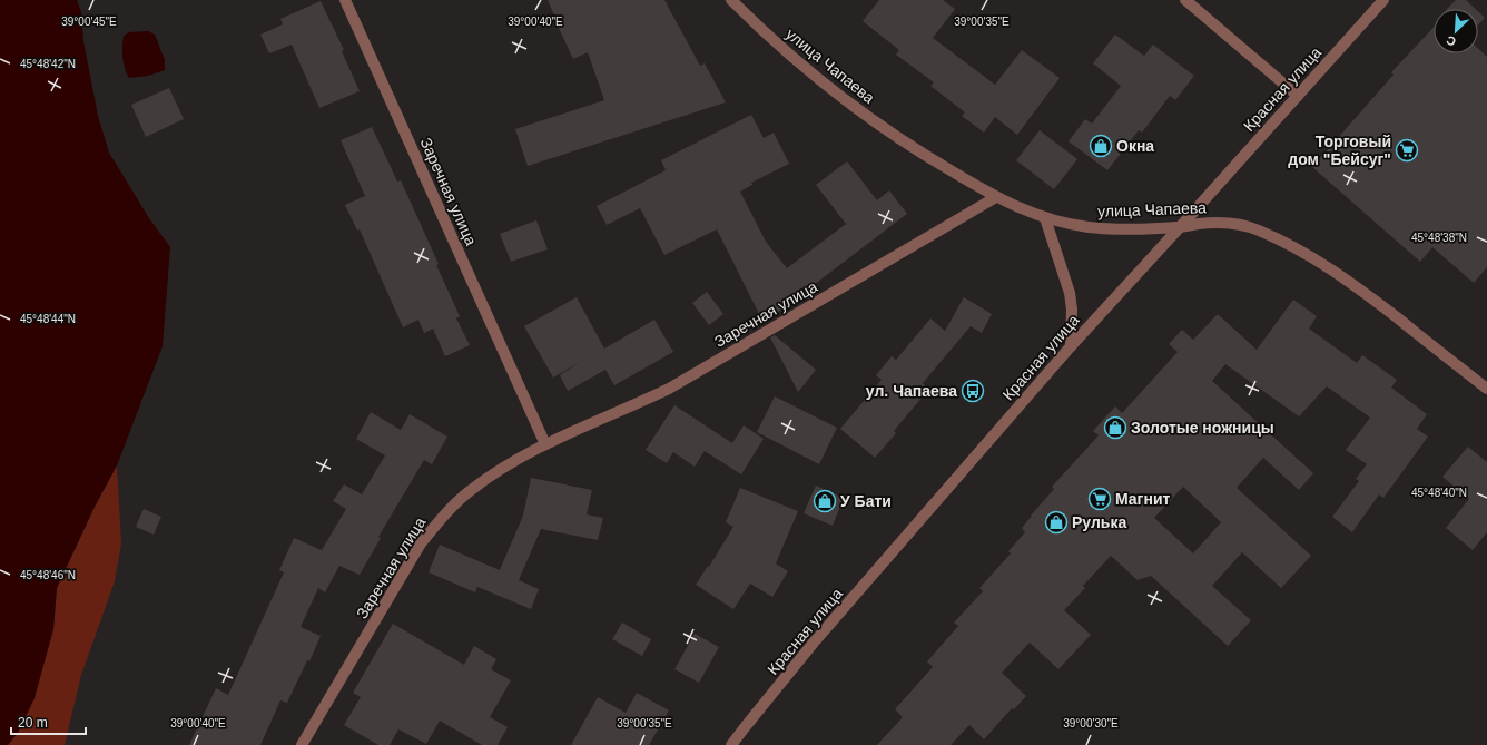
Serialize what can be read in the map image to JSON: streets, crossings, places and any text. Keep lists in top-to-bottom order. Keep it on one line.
{"streets":{"street":["улица Чапаева","Красная улица","Заречная улица"]},"crossings":[["улица Чапаева","Красная улица"],["улица Чапаева","Заречная улица"]],"places":{"shop":["Окна","Золотые ножницы","У Бати","Рулька"],"supermarket":["Торговый дом \"Бейсуг\"","Магнит"],"bus stop":["ул. Чапаева"]},"scale_bar":"20 m","north":"bottom left","coordinates":["39°00'45\"E","39°00'35\"E","39°00'40\"E","45°48'42\"N","45°48'38\"N","45°48'44\"N","45°48'40\"N","45°48'46\"N","39°00'30\"E"]}
